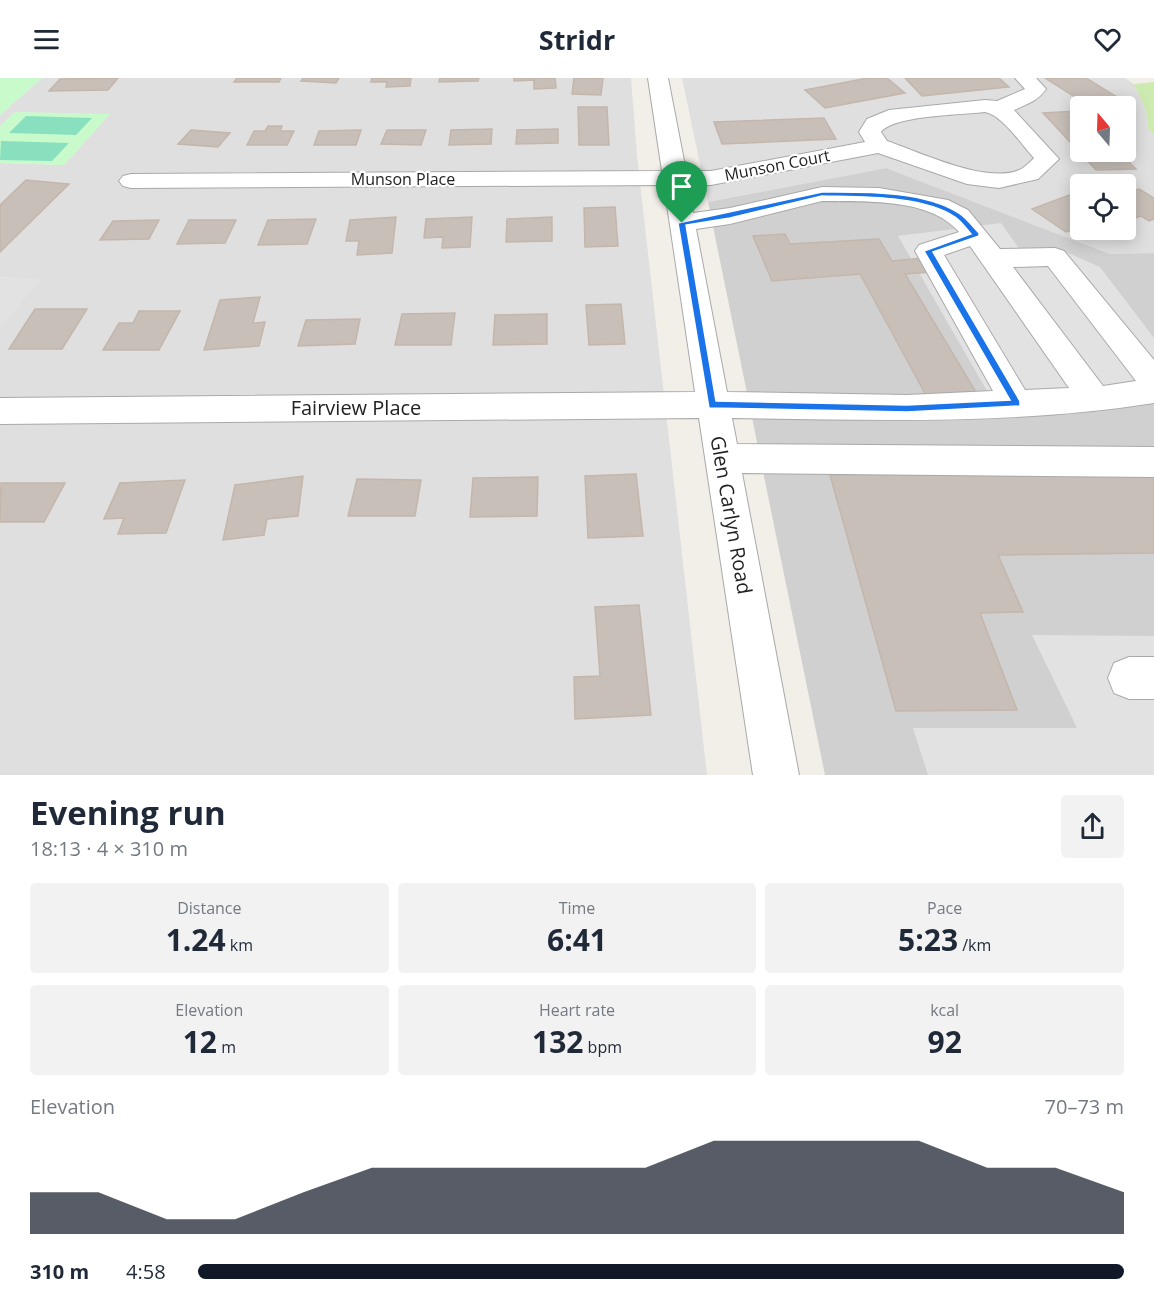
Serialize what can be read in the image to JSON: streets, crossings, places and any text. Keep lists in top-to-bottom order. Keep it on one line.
{"streets":{"street":["Munson Court","Munson Place","Fairview Place","Glen Carlyn Road"]},"crossings":[["Munson Court","Munson Place"],["Munson Court","Glen Carlyn Road"],["Munson Place","Glen Carlyn Road"],["Fairview Place","Glen Carlyn Road"]],"north":"top","page":{"header":"Stridr","heading":["Evening run","18:13 · 4 × 310 m"],"stats":[["Distance","1.24 km"],["Time","6:41"],["Pace","5:23 /km"],["Elevation","12 m"],["Heart rate","132 bpm"],["kcal","92"]],"chart":["Elevation","70–73 m"],"list":[{"name":"310 m","note":"4:58"}]}}
